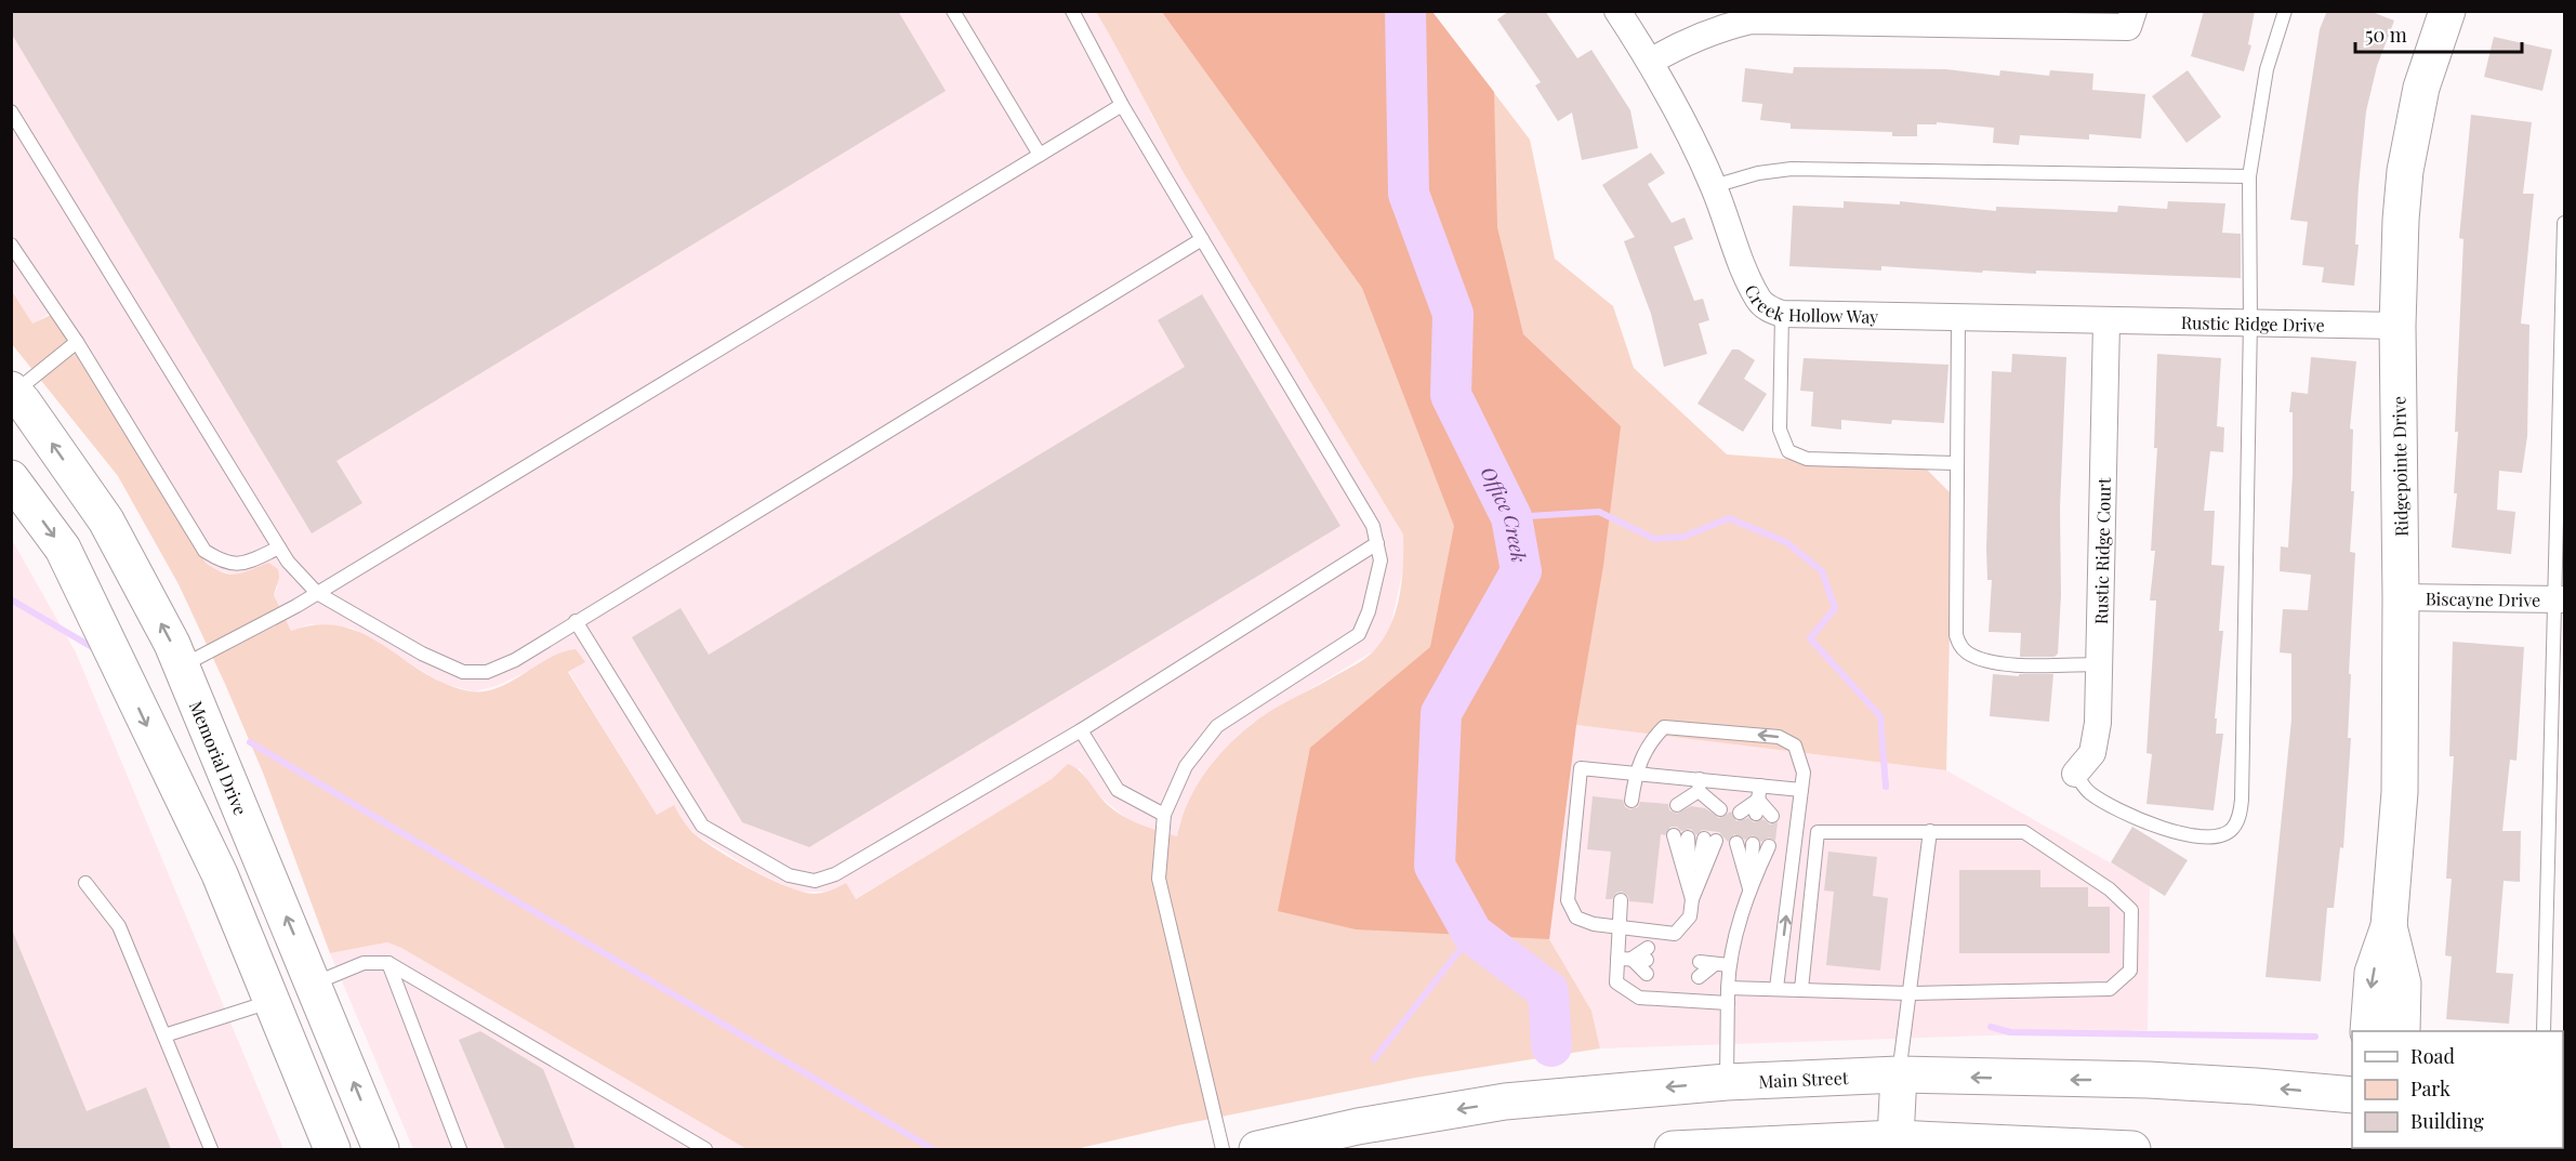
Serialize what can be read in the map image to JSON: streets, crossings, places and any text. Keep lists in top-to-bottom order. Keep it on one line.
{"streets":{"street":["Creek Hollow Way","Rustic Ridge Drive","Ridgepointe Drive","Rustic Ridge Court","Biscayne Drive","Memorial Drive","Main Street"]},"crossings":[["Creek Hollow Way","Rustic Ridge Drive"],["Creek Hollow Way","Rustic Ridge Court"],["Rustic Ridge Drive","Ridgepointe Drive"],["Rustic Ridge Drive","Rustic Ridge Court"],["Ridgepointe Drive","Biscayne Drive"]],"water":["Office Creek"],"legend":["Road","Park","Building"],"scale_bar":"50 m"}
